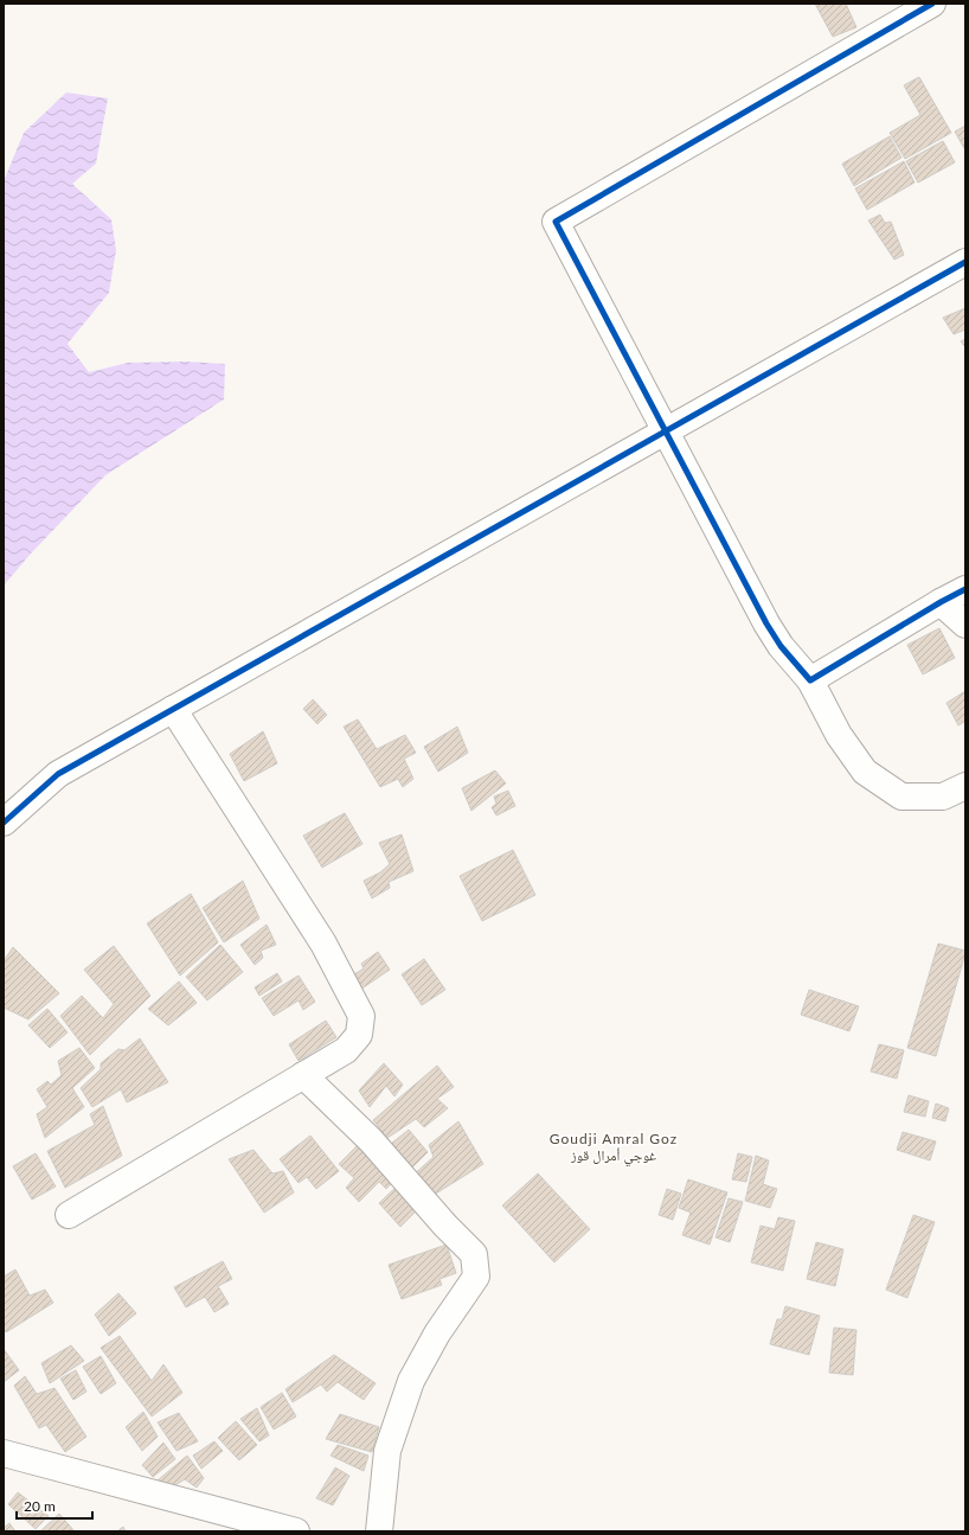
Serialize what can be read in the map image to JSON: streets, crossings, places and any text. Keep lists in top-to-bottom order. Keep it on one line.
{"districts":["Goudji Amral Goz غوجي أمرال قوز"],"scale_bar":"20 m"}
